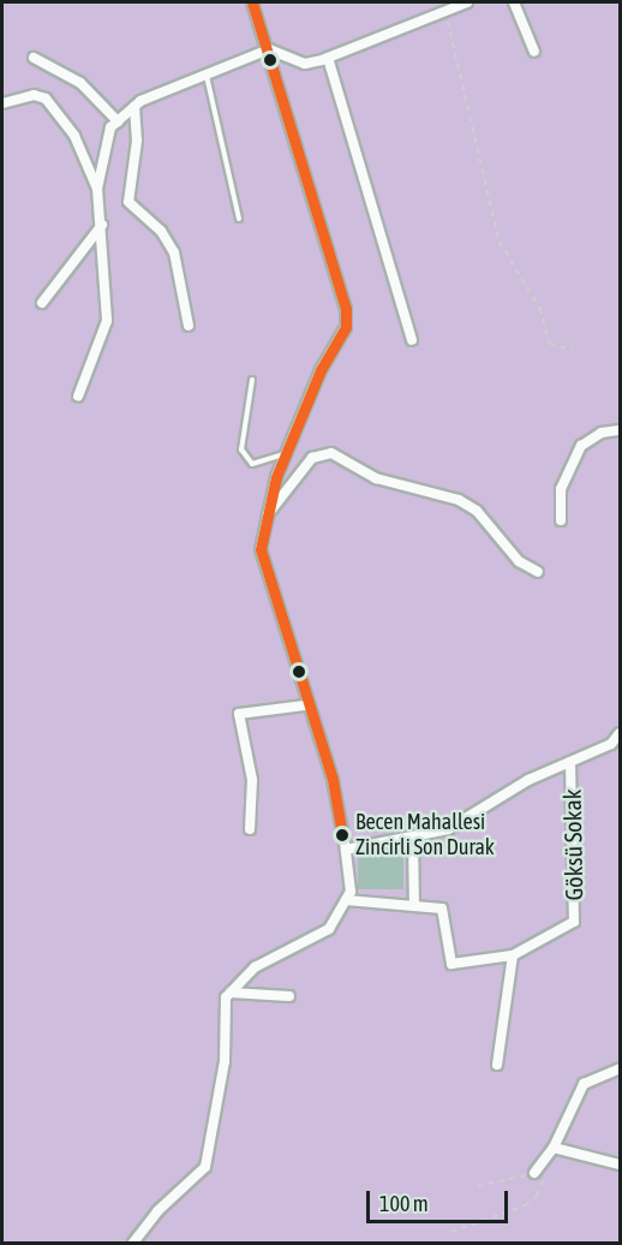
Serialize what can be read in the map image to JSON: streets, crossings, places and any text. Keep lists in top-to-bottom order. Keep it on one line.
{"streets":{"street":["Göksü Sokak"]},"places":["Becen Mahallesi Zincirli Son Durak"],"scale_bar":"100 m"}
